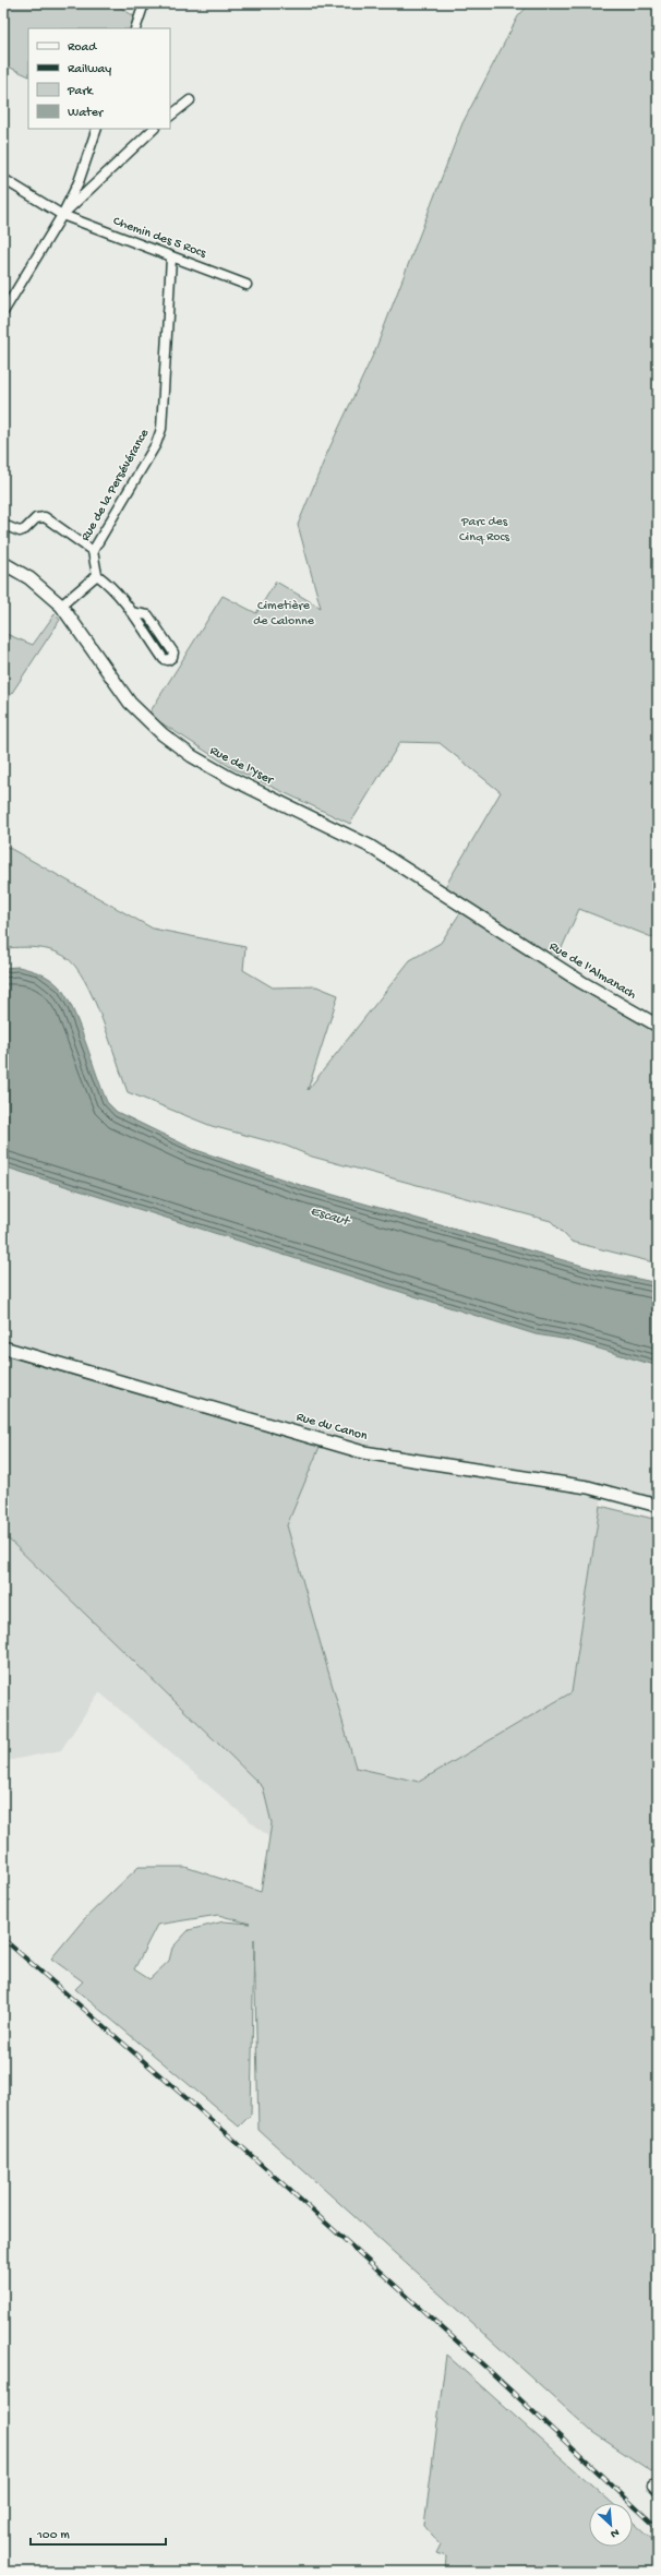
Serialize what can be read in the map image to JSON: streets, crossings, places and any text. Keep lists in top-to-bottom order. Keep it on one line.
{"streets":{"main road":["Rue de l'Yser","Rue de l'Almanach","Rue du Canon"],"street":["Chemin des 5 Rocs","Rue de la Persévérance"]},"crossings":[["Chemin des 5 Rocs","Rue de la Persévérance"],["Rue de l'Yser","Rue de l'Almanach"]],"water":["Escaut"],"parks":["Parc des Cinq Rocs","Cimetière de Calonne"],"legend":["Road","Railway","Park","Water"],"scale_bar":"100 m","north":"bottom right"}
